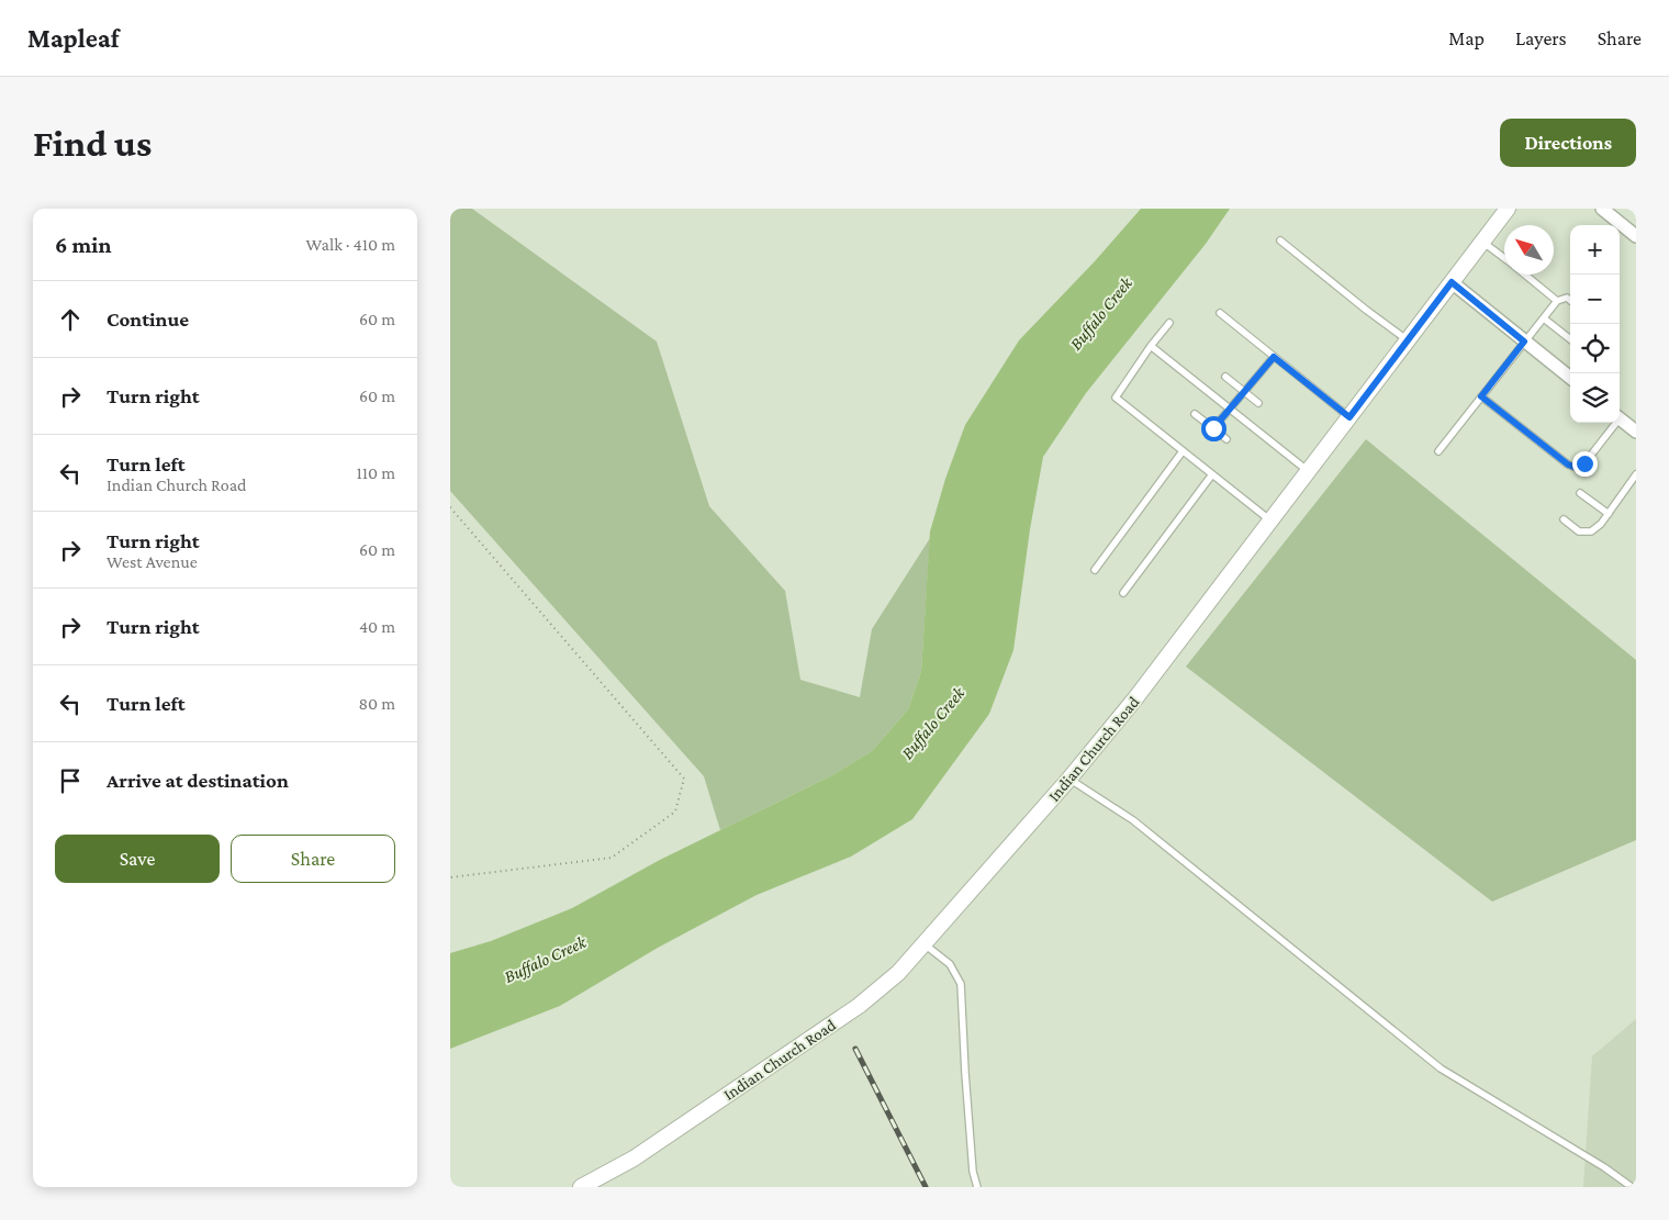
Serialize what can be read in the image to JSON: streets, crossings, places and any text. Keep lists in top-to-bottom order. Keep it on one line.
{"streets":{"street":["Indian Church Road"]},"water":["Buffalo Creek"],"north":"top left","page":{"header":"Mapleaf","nav":["Map","Layers","Share"],"buttons":["Directions",["Save","Share"]],"title":"Find us","heading":["6 min","Walk · 410 m"],"map_buttons":["+","−"],"list":[["Continue","60 m"],["Turn right","60 m"],["Turn left","Indian Church Road","110 m"],["Turn right","West Avenue","60 m"],["Turn right","40 m"],["Turn left","80 m"],"Arrive at destination"]}}
